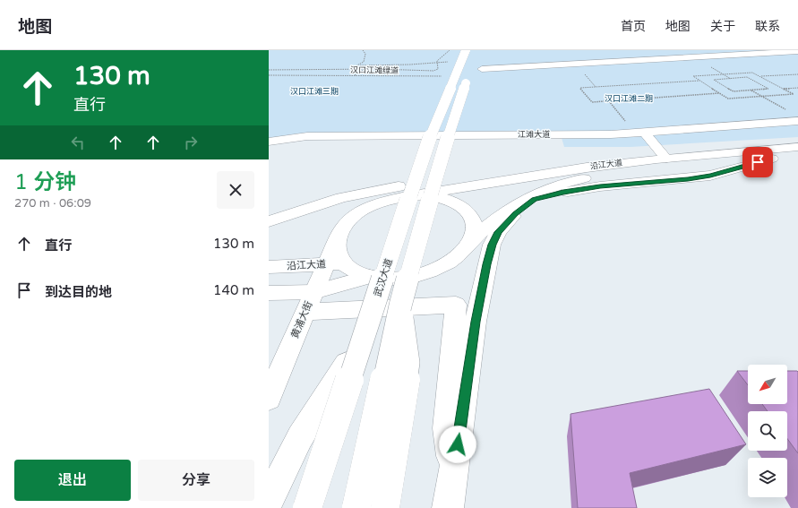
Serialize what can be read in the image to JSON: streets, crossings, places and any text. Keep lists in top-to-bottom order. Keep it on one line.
{"streets":{"main road":["江滩大道","沿江大道","武汉大道","黄浦大街"],"path":["汉口江滩绿道"]},"crossings":[["沿江大道","黄浦大街"]],"parks":["汉口江滩三期","汉口江滩二期"],"north":"bottom left","page":{"header":"地图","nav":["首页","地图","关于","联系"],"turn":["130 m","直行"],"heading":["1 分钟","270 m · 06:09"],"list":[{"name":"直行","value":"130 m"},{"name":"到达目的地","value":"140 m"}],"buttons":["退出","分享"]}}
